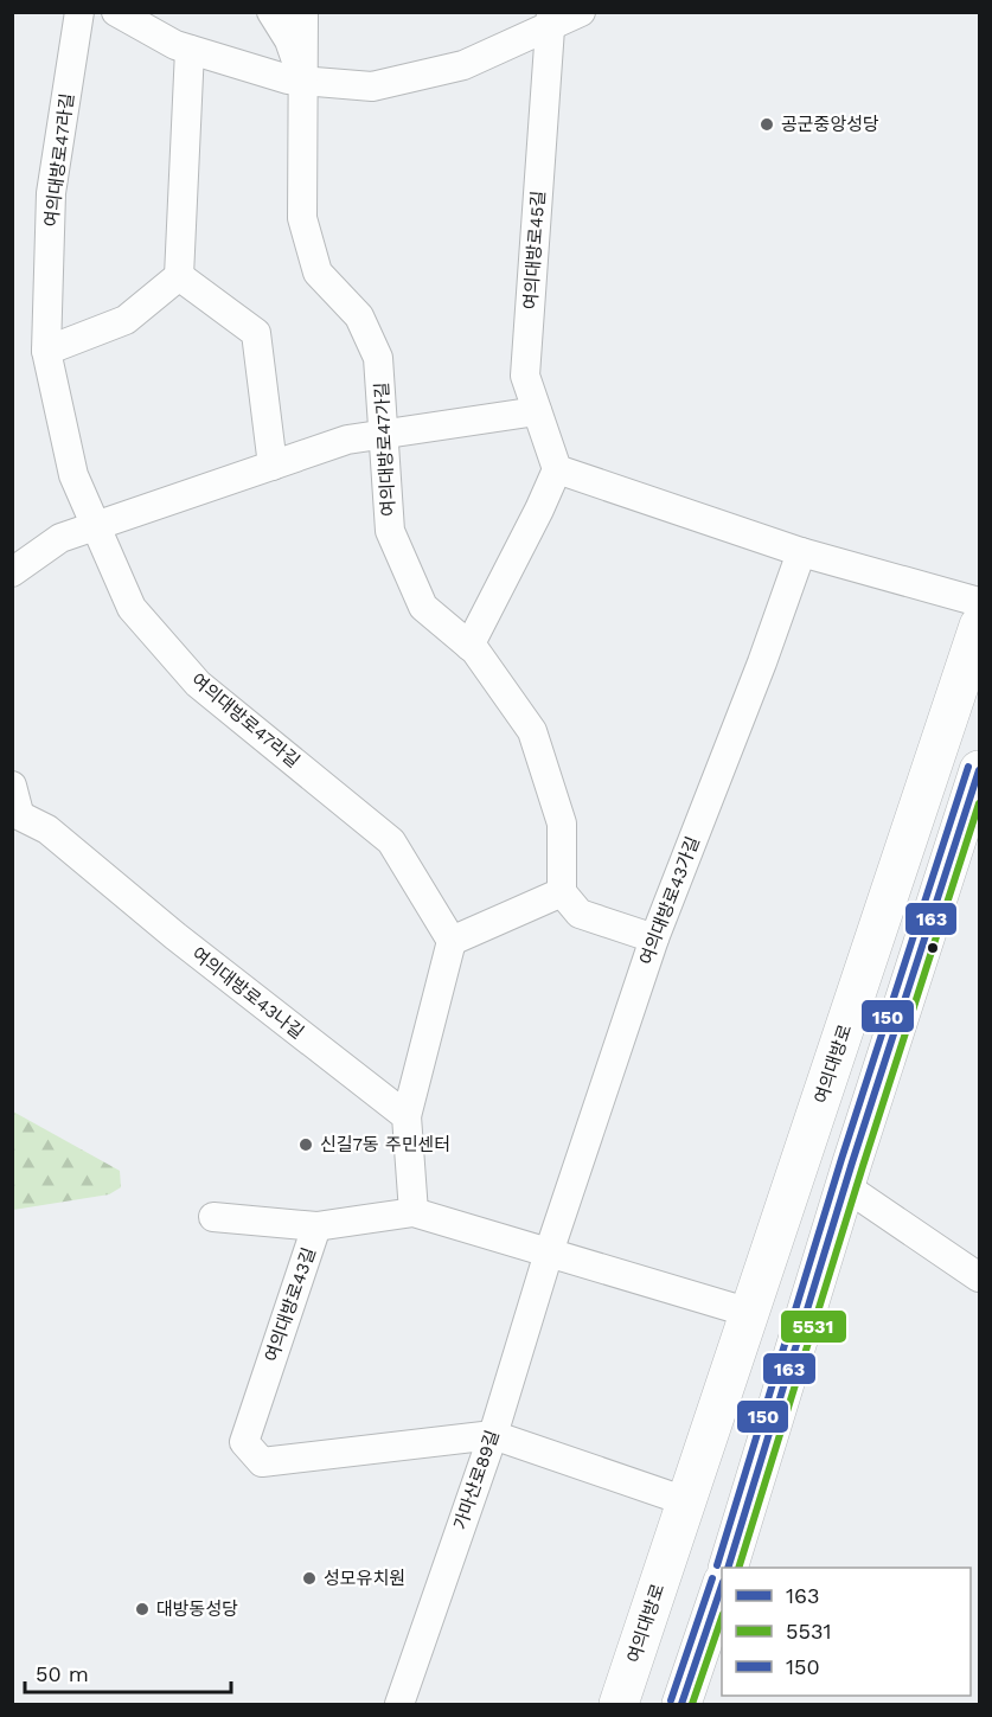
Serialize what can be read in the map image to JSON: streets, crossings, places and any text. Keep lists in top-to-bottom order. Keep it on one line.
{"streets":{"main road":["여의대방로"],"street":["여의대방로47라길","여의대방로45길","여의대방로47가길","여의대방로43가길","여의대방로43나길","여의대방로43길","가마산로89길"]},"crossings":[["여의대방로43가길","여의대방로43길"],["여의대방로43가길","가마산로89길"],["여의대방로","여의대방로43길"],["여의대방로43길","가마산로89길"]],"places":["공군중앙성당","신길7동 주민센터","성모유치원","대방동성당"],"lines":["transit line 150","transit line 163","transit line 5531"],"legend":["163","5531","150"],"scale_bar":"50 m"}
